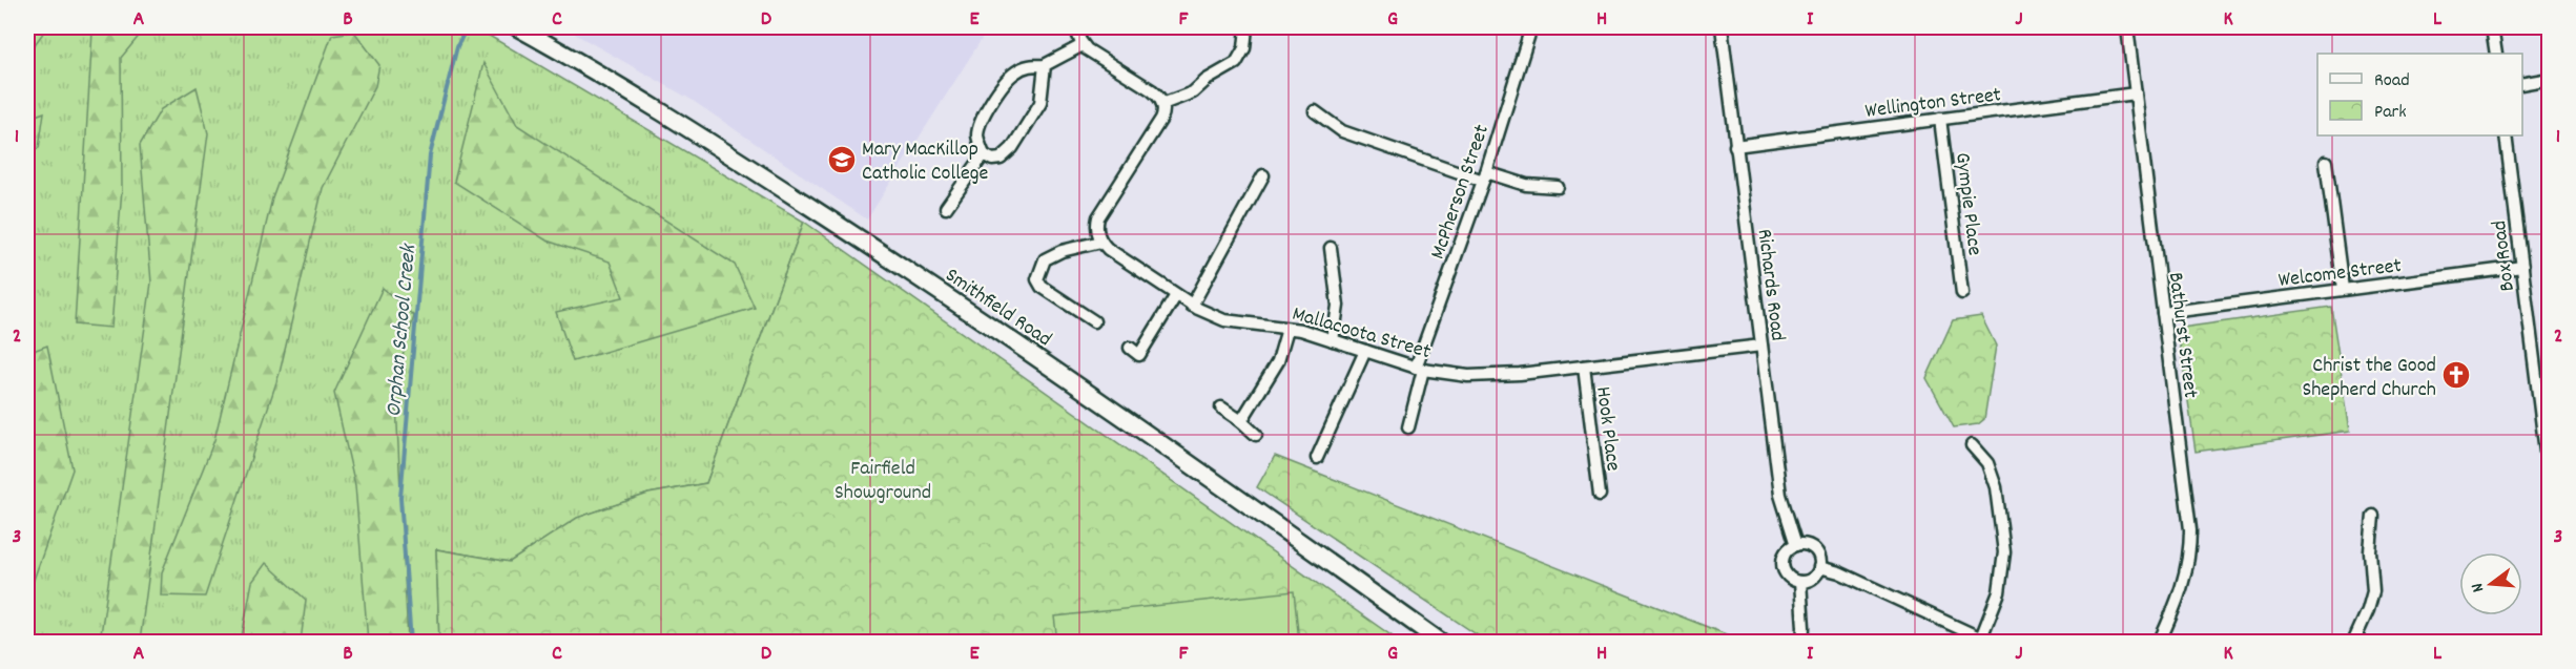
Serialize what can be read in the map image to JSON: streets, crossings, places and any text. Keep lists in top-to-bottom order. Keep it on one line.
{"streets":{"main road":["Smithfield Road"],"street":["Wellington Street","McPherson Street","Gympie Place","Box Road","Welcome Street","Richards Road","Mallacoota Street","Bathurst Street","Hook Place"]},"crossings":[["Wellington Street","Gympie Place"],["Wellington Street","Richards Road"],["Wellington Street","Bathurst Street"],["McPherson Street","Mallacoota Street"],["Box Road","Welcome Street"],["Welcome Street","Bathurst Street"],["Richards Road","Mallacoota Street"],["Mallacoota Street","Hook Place"]],"water":["Orphan School Creek"],"parks":["Fairfield Showground"],"places":{"school or university":["Mary MacKillop Catholic College"],"church":["Christ the Good Shepherd Church"]},"legend":["Road","Park"],"north":"left","grid":{"columns":["A","B","C","D","E","F","G","H","I","J","K","L"],"rows":["1","2","3"]}}
